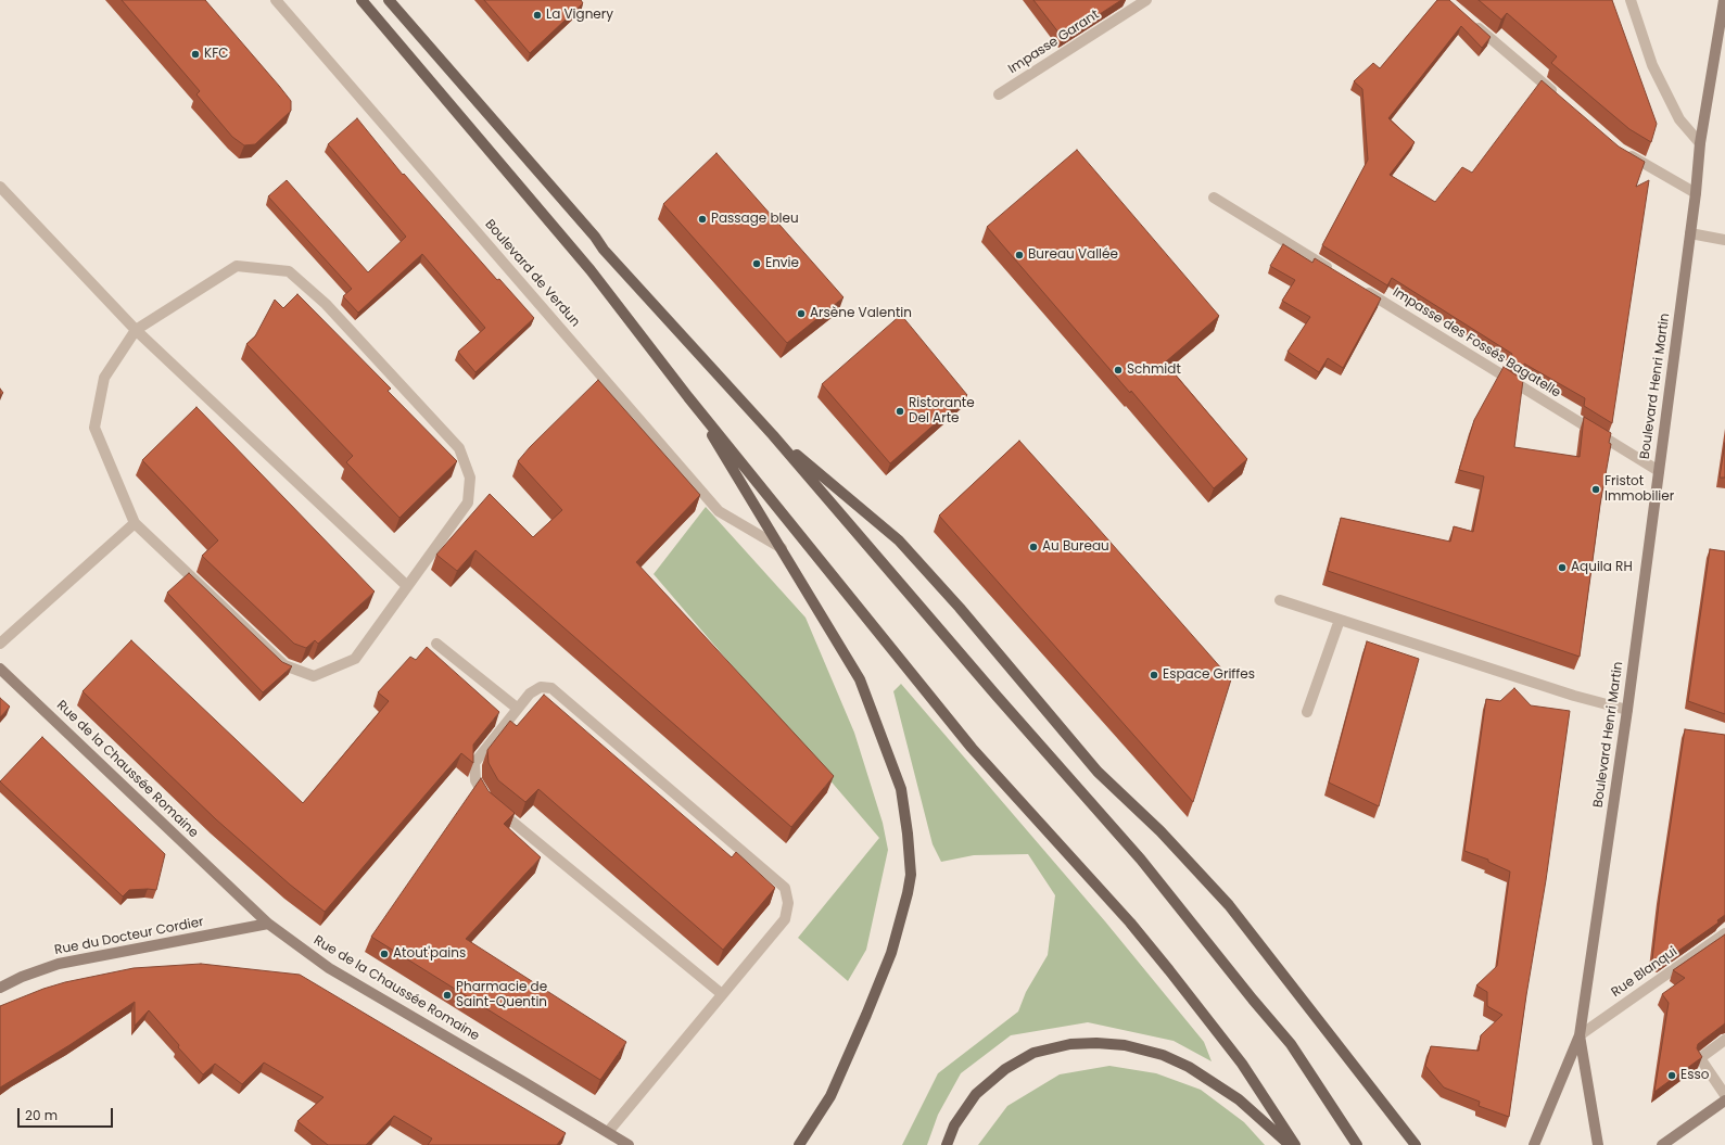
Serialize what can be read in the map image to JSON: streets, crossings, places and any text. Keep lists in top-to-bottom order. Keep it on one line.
{"streets":{"main road":["Boulevard Henri Martin","Rue de la Chaussée Romaine","Rue du Docteur Cordier"],"street":["Impasse Garant","Boulevard de Verdun","Impasse des Fossés Bagatelle","Rue Blanqui"]},"crossings":[["Impasse des Fossés Bagatelle","Boulevard Henri Martin"],["Boulevard Henri Martin","Rue Blanqui"],["Rue de la Chaussée Romaine","Rue du Docteur Cordier"]],"places":["La Vignery","KFC","Passage bleu","Bureau Vallée","Envie","Arsène Valentin","Schmidt","Ristorante Del Arte","Fristot Immobilier","Au Bureau","Aquila RH","Espace Griffes","Atout'pains","Pharmacie de Saint-Quentin","Esso"],"scale_bar":"20 m"}
